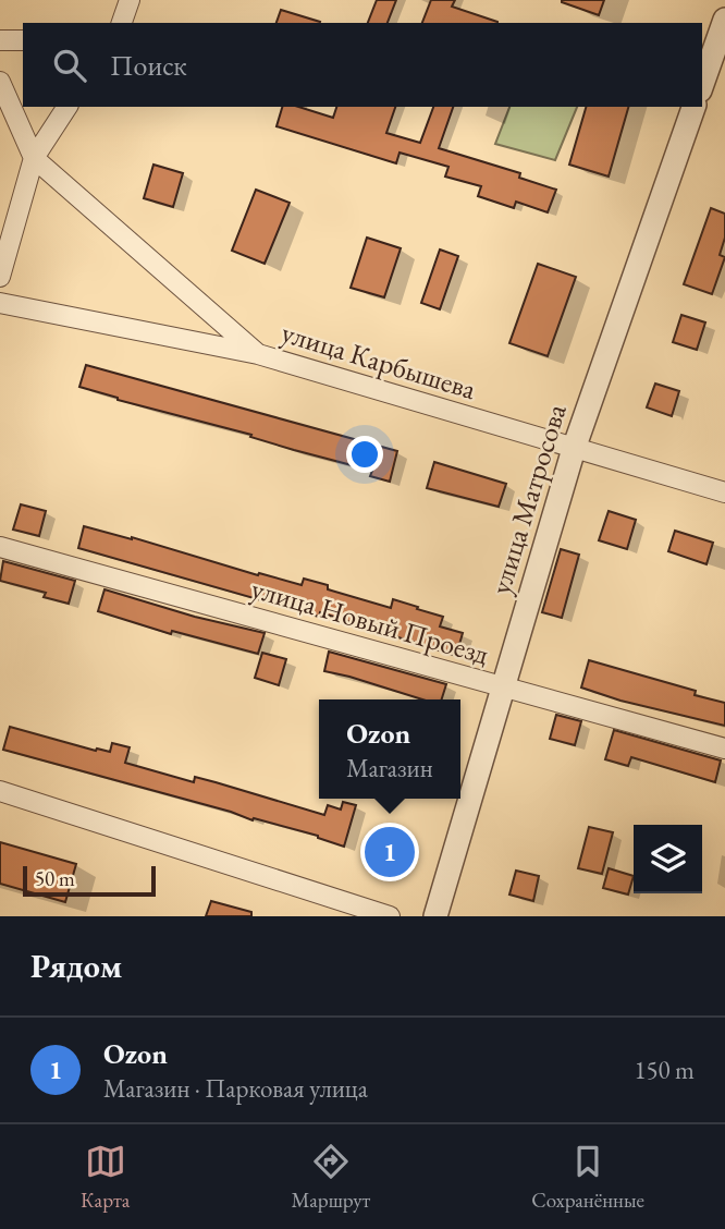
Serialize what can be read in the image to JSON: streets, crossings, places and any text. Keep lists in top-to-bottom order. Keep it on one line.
{"streets":{"street":["улица Карбышева","улица Матросова","улица Новый Проезд"]},"crossings":[["улица Карбышева","улица Матросова"],["улица Матросова","улица Новый Проезд"]],"scale_bar":"50 m","page":{"search":"Поиск","popup":["Ozon","Магазин"],"pins":"1","scale":"50 m","heading":"Рядом","list":[{"mark":"1","name":"Ozon","note":"Магазин · Парковая улица","value":"150 m"}],"nav":["Карта","Маршрут","Сохранённые"]}}
